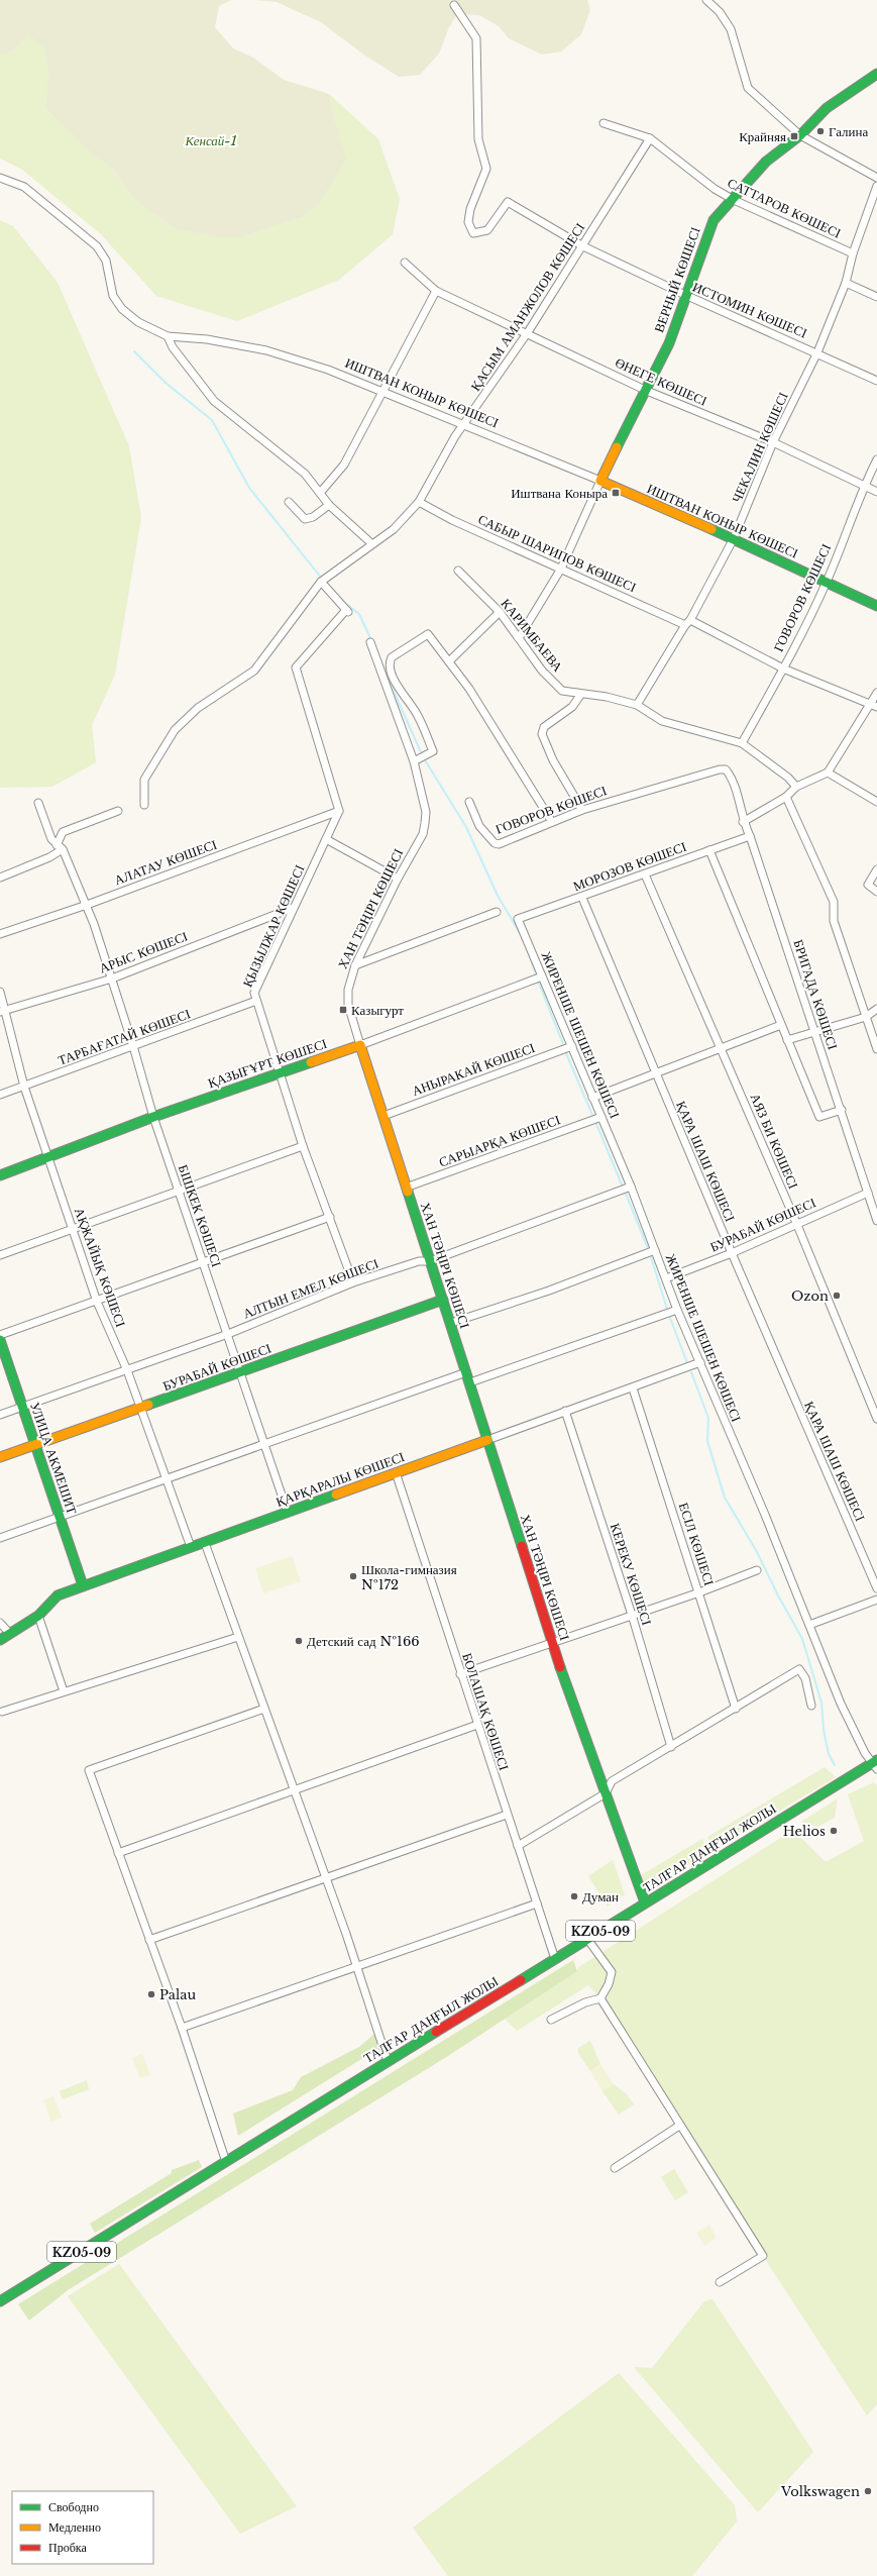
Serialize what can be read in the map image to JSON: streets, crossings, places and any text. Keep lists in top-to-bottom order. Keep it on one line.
{"streets":{"street":["САТТАРОВ КӨШЕСІ","ВЕРНЫЙ КӨШЕСІ","ҚАСЫМ АМАНЖОЛОВ КӨШЕСІ","ИСТОМИН КӨШЕСІ","ӨНЕГЕ КӨШЕСІ","ИШТВАН КОНЫР КӨШЕСІ","ЧЕКАЛИН КӨШЕСІ","САБЫР ШАРИПОВ КӨШЕСІ","ГОВОРОВ КӨШЕСІ","КАРИМБАЕВА","АЛАТАУ КӨШЕСІ","МОРОЗОВ КӨШЕСІ","ХАН ТӘҢІРІ КӨШЕСІ","ҚЫЗЫЛЖАР КӨШЕСІ","АРЫС КӨШЕСІ","БРИГАДА КӨШЕСІ","ЖИРЕНШЕ ШЕШЕН КӨШЕСІ","ТАРБАҒАТАЙ КӨШЕСІ","ҚАЗЫҒҰРТ КӨШЕСІ","АНЫРАКАЙ КӨШЕСІ","САРЫАРҚА КӨШЕСІ","АЯЗ БИ КӨШЕСІ","ҚАРА ШАШ КӨШЕСІ","БІШКЕК КӨШЕСІ","БУРАБАЙ КӨШЕСІ","АҚЖАЙЫҚ КӨШЕСІ","АЛТЫН ЕМЕЛ КӨШЕСІ","УЛИЦА АКМЕШИТ","ҚАРҚАРАЛЫ КӨШЕСІ","ЕСІЛ КӨШЕСІ","КЕРЕКУ КӨШЕСІ","БОЛАШАҚ КӨШЕСІ","ТАЛҒАР ДАҢҒЫЛ ЖОЛЫ","KZ05-09"]},"crossings":[["САТТАРОВ КӨШЕСІ","ВЕРНЫЙ КӨШЕСІ"],["САТТАРОВ КӨШЕСІ","ҚАСЫМ АМАНЖОЛОВ КӨШЕСІ"],["САТТАРОВ КӨШЕСІ","ЧЕКАЛИН КӨШЕСІ"],["ВЕРНЫЙ КӨШЕСІ","ИСТОМИН КӨШЕСІ"],["ВЕРНЫЙ КӨШЕСІ","ӨНЕГЕ КӨШЕСІ"],["ВЕРНЫЙ КӨШЕСІ","ИШТВАН КОНЫР КӨШЕСІ"],["ҚАСЫМ АМАНЖОЛОВ КӨШЕСІ","ИСТОМИН КӨШЕСІ"],["ҚАСЫМ АМАНЖОЛОВ КӨШЕСІ","ӨНЕГЕ КӨШЕСІ"],["ҚАСЫМ АМАНЖОЛОВ КӨШЕСІ","ИШТВАН КОНЫР КӨШЕСІ"],["ҚАСЫМ АМАНЖОЛОВ КӨШЕСІ","САБЫР ШАРИПОВ КӨШЕСІ"],["ИСТОМИН КӨШЕСІ","ЧЕКАЛИН КӨШЕСІ"],["ӨНЕГЕ КӨШЕСІ","ЧЕКАЛИН КӨШЕСІ"],["ӨНЕГЕ КӨШЕСІ","ГОВОРОВ КӨШЕСІ"],["ИШТВАН КОНЫР КӨШЕСІ","ЧЕКАЛИН КӨШЕСІ"],["ИШТВАН КОНЫР КӨШЕСІ","ГОВОРОВ КӨШЕСІ"],["ЧЕКАЛИН КӨШЕСІ","САБЫР ШАРИПОВ КӨШЕСІ"],["ЧЕКАЛИН КӨШЕСІ","КАРИМБАЕВА"],["САБЫР ШАРИПОВ КӨШЕСІ","ГОВОРОВ КӨШЕСІ"],["ГОВОРОВ КӨШЕСІ","КАРИМБАЕВА"],["ГОВОРОВ КӨШЕСІ","БРИГАДА КӨШЕСІ"],["АЛАТАУ КӨШЕСІ","ҚЫЗЫЛЖАР КӨШЕСІ"],["АЛАТАУ КӨШЕСІ","БІШКЕК КӨШЕСІ"],["МОРОЗОВ КӨШЕСІ","БРИГАДА КӨШЕСІ"],["МОРОЗОВ КӨШЕСІ","ЖИРЕНШЕ ШЕШЕН КӨШЕСІ"],["МОРОЗОВ КӨШЕСІ","АЯЗ БИ КӨШЕСІ"],["МОРОЗОВ КӨШЕСІ","ҚАРА ШАШ КӨШЕСІ"],["ХАН ТӘҢІРІ КӨШЕСІ","ҚАЗЫҒҰРТ КӨШЕСІ"],["ХАН ТӘҢІРІ КӨШЕСІ","АНЫРАКАЙ КӨШЕСІ"],["ХАН ТӘҢІРІ КӨШЕСІ","САРЫАРҚА КӨШЕСІ"],["ХАН ТӘҢІРІ КӨШЕСІ","БУРАБАЙ КӨШЕСІ"],["ХАН ТӘҢІРІ КӨШЕСІ","АЛТЫН ЕМЕЛ КӨШЕСІ"],["ХАН ТӘҢІРІ КӨШЕСІ","ҚАРҚАРАЛЫ КӨШЕСІ"],["ХАН ТӘҢІРІ КӨШЕСІ","ТАЛҒАР ДАҢҒЫЛ ЖОЛЫ"],["ҚЫЗЫЛЖАР КӨШЕСІ","АРЫС КӨШЕСІ"],["ҚЫЗЫЛЖАР КӨШЕСІ","ТАРБАҒАТАЙ КӨШЕСІ"],["ҚЫЗЫЛЖАР КӨШЕСІ","ҚАЗЫҒҰРТ КӨШЕСІ"],["ҚЫЗЫЛЖАР КӨШЕСІ","АЛТЫН ЕМЕЛ КӨШЕСІ"],["АРЫС КӨШЕСІ","БІШКЕК КӨШЕСІ"],["АРЫС КӨШЕСІ","АҚЖАЙЫҚ КӨШЕСІ"],["БРИГАДА КӨШЕСІ","БУРАБАЙ КӨШЕСІ"],["ЖИРЕНШЕ ШЕШЕН КӨШЕСІ","ҚАЗЫҒҰРТ КӨШЕСІ"],["ЖИРЕНШЕ ШЕШЕН КӨШЕСІ","АНЫРАКАЙ КӨШЕСІ"],["ЖИРЕНШЕ ШЕШЕН КӨШЕСІ","САРЫАРҚА КӨШЕСІ"],["ЖИРЕНШЕ ШЕШЕН КӨШЕСІ","БУРАБАЙ КӨШЕСІ"],["ЖИРЕНШЕ ШЕШЕН КӨШЕСІ","АЛТЫН ЕМЕЛ КӨШЕСІ"],["ЖИРЕНШЕ ШЕШЕН КӨШЕСІ","ҚАРҚАРАЛЫ КӨШЕСІ"],["ЖИРЕНШЕ ШЕШЕН КӨШЕСІ","ТАЛҒАР ДАҢҒЫЛ ЖОЛЫ"],["ТАРБАҒАТАЙ КӨШЕСІ","БІШКЕК КӨШЕСІ"],["ТАРБАҒАТАЙ КӨШЕСІ","АҚЖАЙЫҚ КӨШЕСІ"],["ҚАЗЫҒҰРТ КӨШЕСІ","БІШКЕК КӨШЕСІ"],["ҚАЗЫҒҰРТ КӨШЕСІ","АҚЖАЙЫҚ КӨШЕСІ"],["АЯЗ БИ КӨШЕСІ","БУРАБАЙ КӨШЕСІ"],["ҚАРА ШАШ КӨШЕСІ","БУРАБАЙ КӨШЕСІ"],["БІШКЕК КӨШЕСІ","БУРАБАЙ КӨШЕСІ"],["БІШКЕК КӨШЕСІ","АЛТЫН ЕМЕЛ КӨШЕСІ"],["БІШКЕК КӨШЕСІ","ҚАРҚАРАЛЫ КӨШЕСІ"],["БУРАБАЙ КӨШЕСІ","АҚЖАЙЫҚ КӨШЕСІ"],["БУРАБАЙ КӨШЕСІ","УЛИЦА АКМЕШИТ"],["АҚЖАЙЫҚ КӨШЕСІ","АЛТЫН ЕМЕЛ КӨШЕСІ"],["АҚЖАЙЫҚ КӨШЕСІ","ҚАРҚАРАЛЫ КӨШЕСІ"],["АЛТЫН ЕМЕЛ КӨШЕСІ","УЛИЦА АКМЕШИТ"],["УЛИЦА АКМЕШИТ","ҚАРҚАРАЛЫ КӨШЕСІ"],["ҚАРҚАРАЛЫ КӨШЕСІ","ЕСІЛ КӨШЕСІ"],["ҚАРҚАРАЛЫ КӨШЕСІ","КЕРЕКУ КӨШЕСІ"],["ҚАРҚАРАЛЫ КӨШЕСІ","БОЛАШАҚ КӨШЕСІ"],["БОЛАШАҚ КӨШЕСІ","ТАЛҒАР ДАҢҒЫЛ ЖОЛЫ"]],"parks":["Кенсай-1"],"places":{"other":["Галина","Ozon","Школа-гимназия №172","Детский сад №166","Helios","Думан","Palau","Volkswagen"],"transit":["Крайняя","Иштвана Коныра","Казыгурт"]},"legend":["Свободно","Медленно","Пробка"]}
